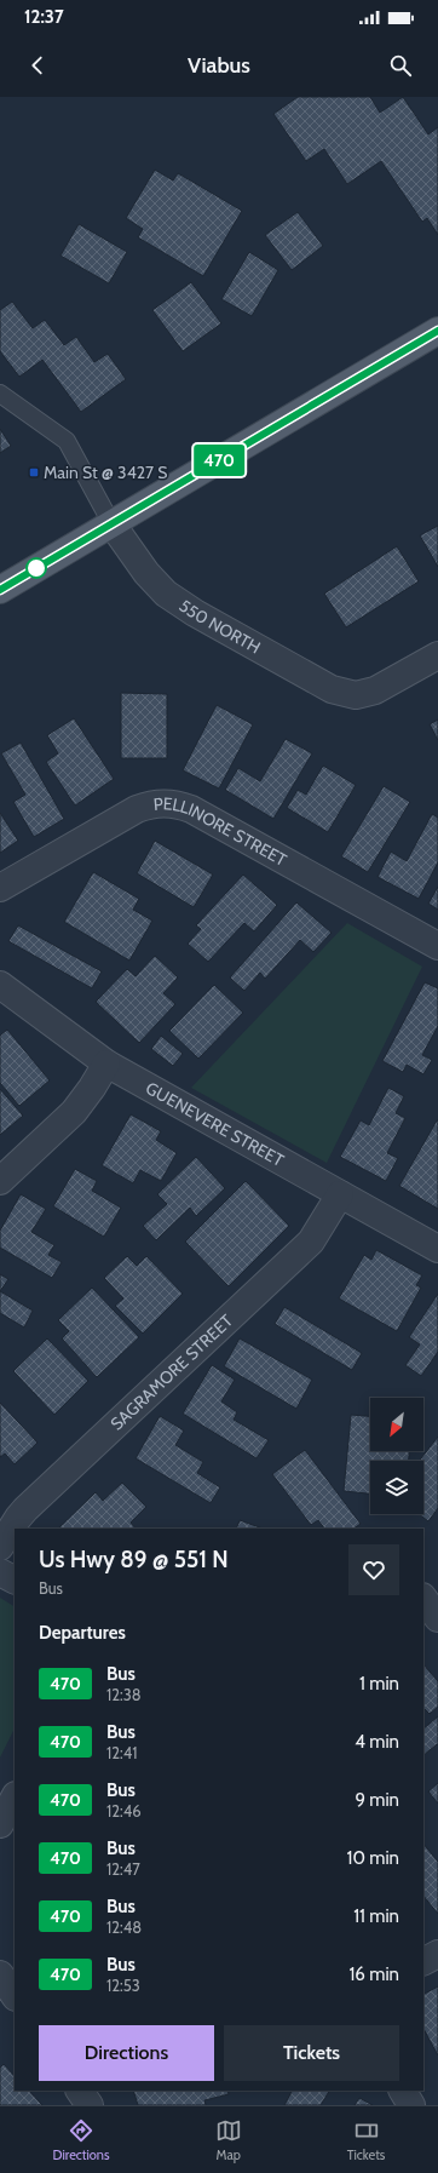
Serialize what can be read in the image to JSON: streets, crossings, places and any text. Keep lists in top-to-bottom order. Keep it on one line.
{"streets":{"street":["550 NORTH","PELLINORE STREET","GUENEVERE STREET","SAGRAMORE STREET"]},"crossings":[["GUENEVERE STREET","SAGRAMORE STREET"]],"places":{"transit":["Main St @ 3427 S"]},"lines":["bus line 470"],"north":"bottom left","page":{"status":"12:37","header":"Viabus","on_map":"470","heading":[["Us Hwy 89 @ 551 N","Bus"],"Departures"],"list":[{"mark":"470","name":"Bus","note":"12:38","value":"1 min"},{"mark":"470","name":"Bus","note":"12:41","value":"4 min"},{"mark":"470","name":"Bus","note":"12:46","value":"9 min"},{"mark":"470","name":"Bus","note":"12:47","value":"10 min"},{"mark":"470","name":"Bus","note":"12:48","value":"11 min"},{"mark":"470","name":"Bus","note":"12:53","value":"16 min"}],"buttons":["Directions","Tickets"],"tabs":["Directions","Map","Tickets"]}}
